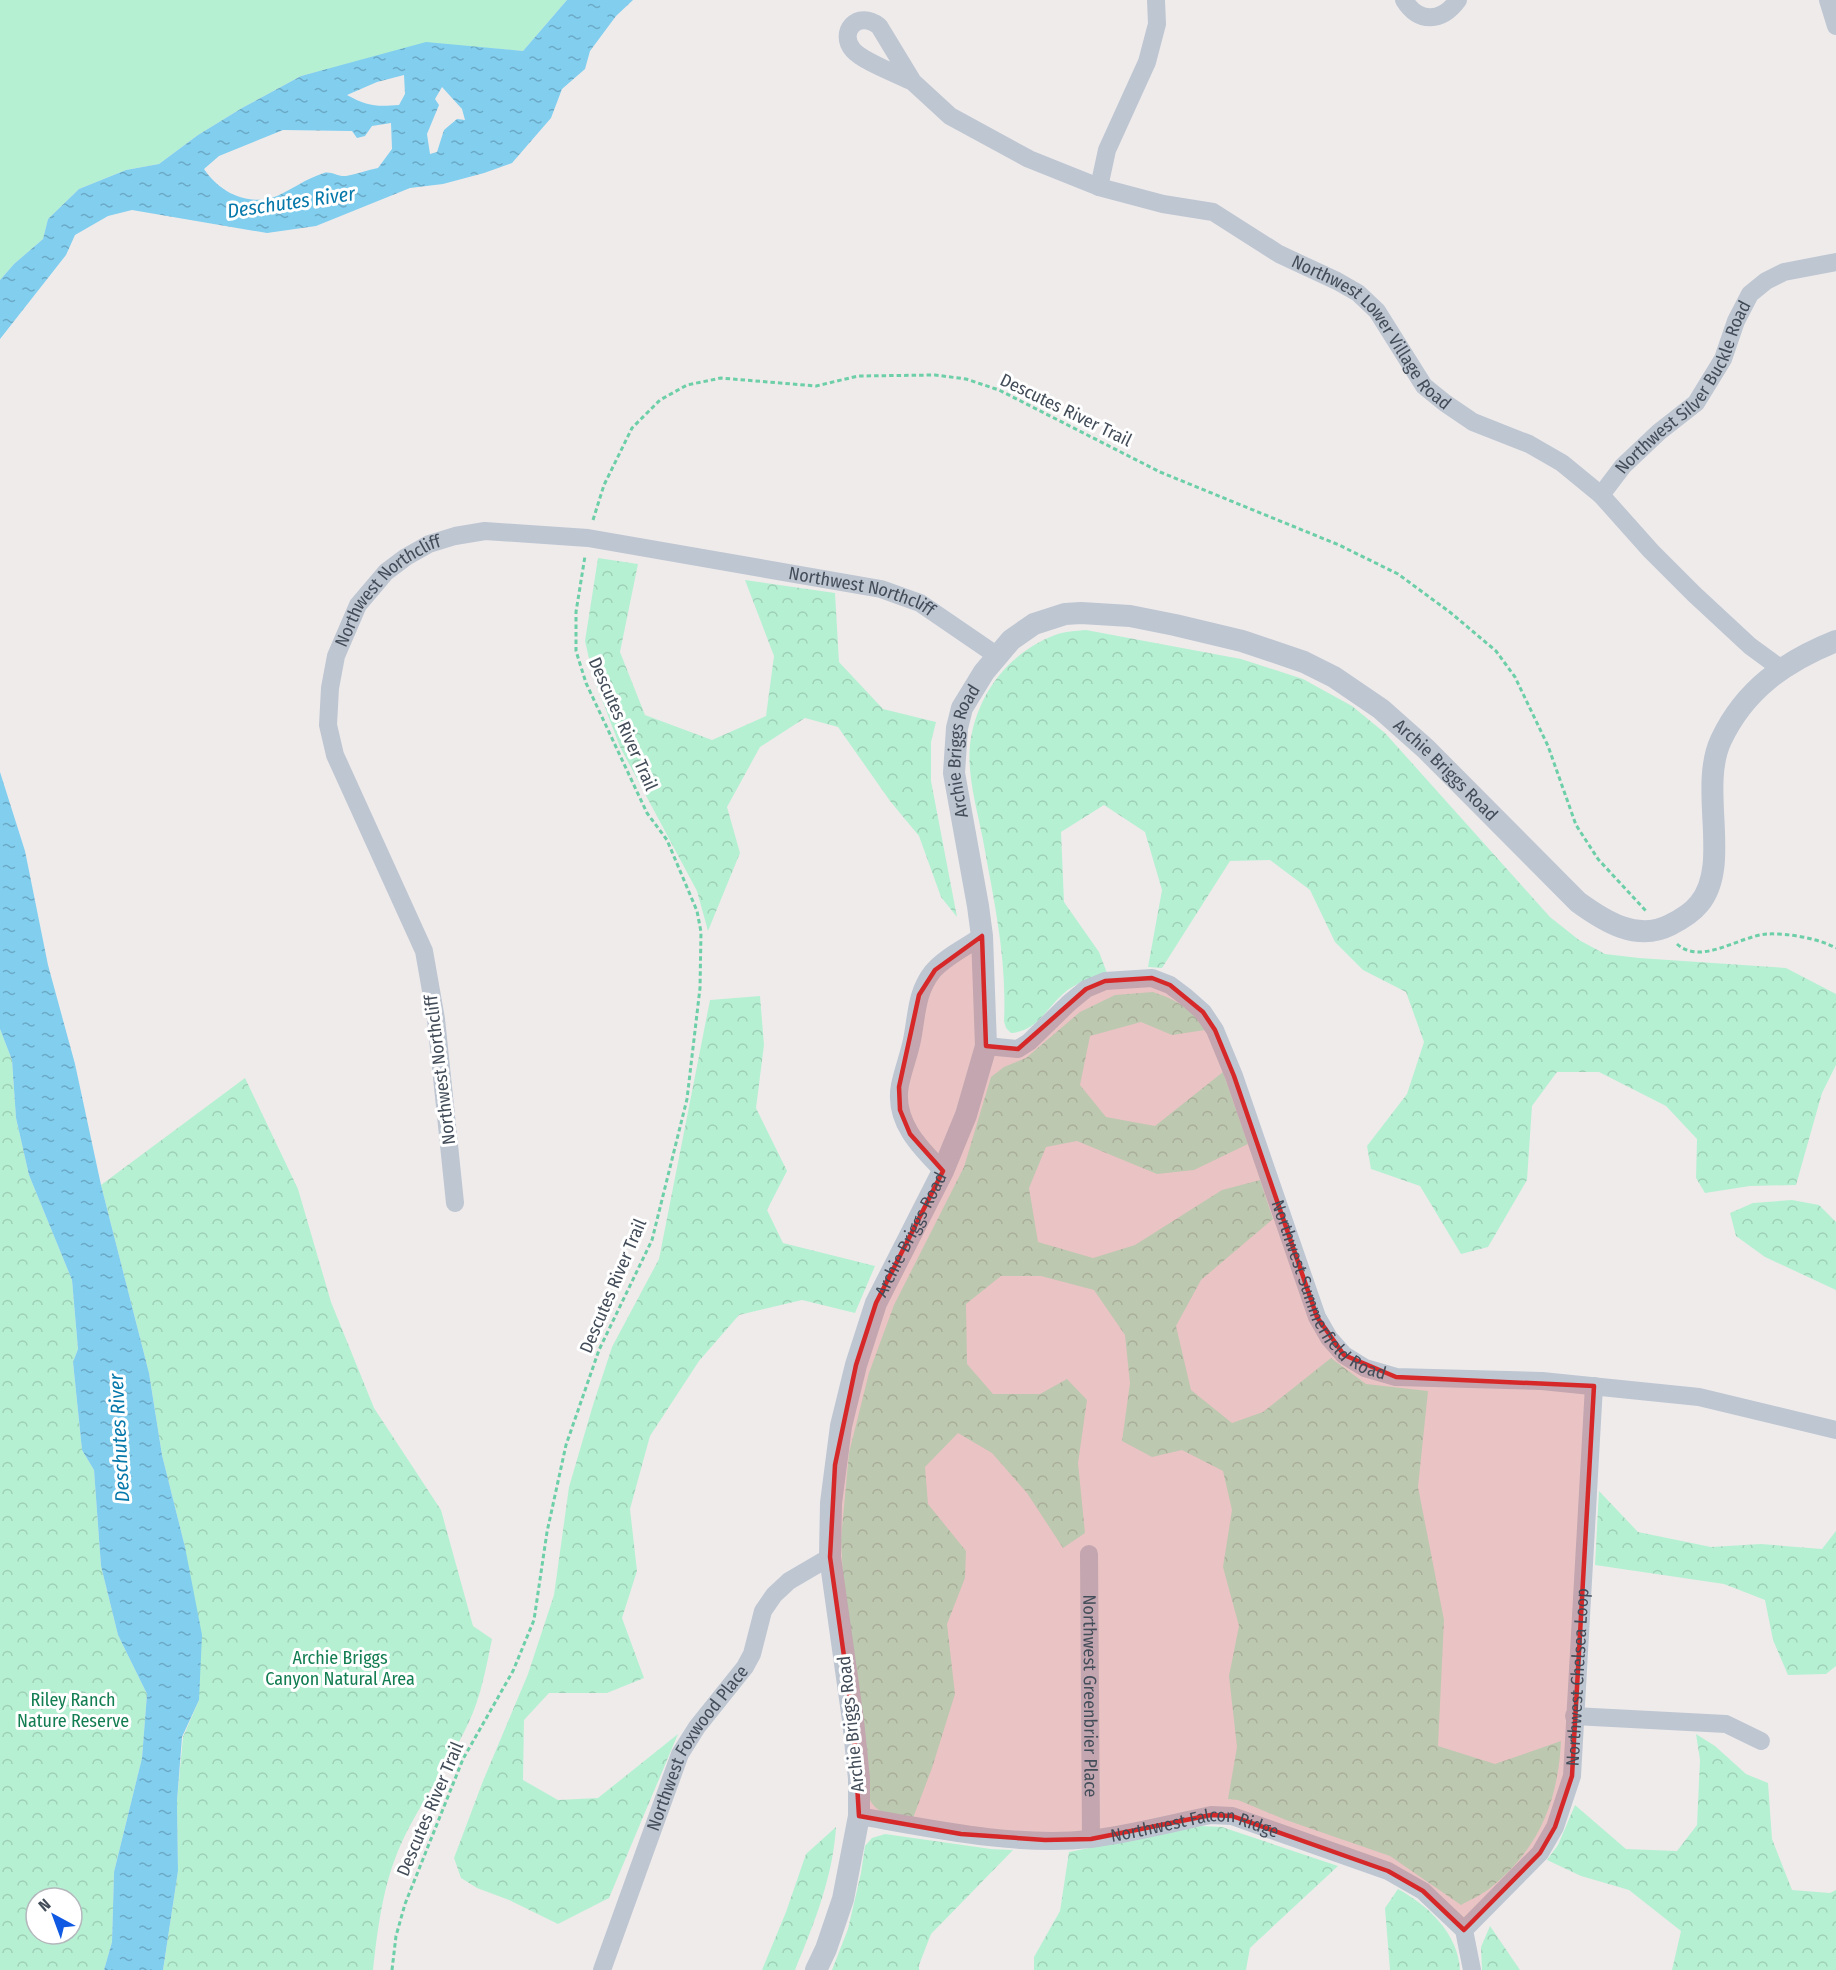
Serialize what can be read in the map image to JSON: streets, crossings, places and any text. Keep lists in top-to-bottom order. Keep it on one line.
{"streets":{"street":["Northwest Lower Village Road","Northwest Silver Buckle Road","Northwest Northcliff","Archie Briggs Road","Northwest Summerfield Road","Northwest Chelsea Loop","Northwest Greenbrier Place","Northwest Foxwood Place","Northwest Falcon Ridge"],"path":["Descutes River Trail"]},"crossings":[["Northwest Lower Village Road","Northwest Silver Buckle Road"],["Northwest Lower Village Road","Archie Briggs Road"],["Descutes River Trail","Northwest Northcliff"],["Descutes River Trail","Archie Briggs Road"],["Northwest Northcliff","Archie Briggs Road"],["Archie Briggs Road","Northwest Summerfield Road"],["Archie Briggs Road","Northwest Foxwood Place"],["Archie Briggs Road","Northwest Falcon Ridge"],["Northwest Summerfield Road","Northwest Chelsea Loop"],["Northwest Chelsea Loop","Northwest Falcon Ridge"],["Northwest Greenbrier Place","Northwest Falcon Ridge"]],"water":["Deschutes River"],"parks":["Archie Briggs Canyon Natural Area","Riley Ranch Nature Reserve"],"north":"top left"}
